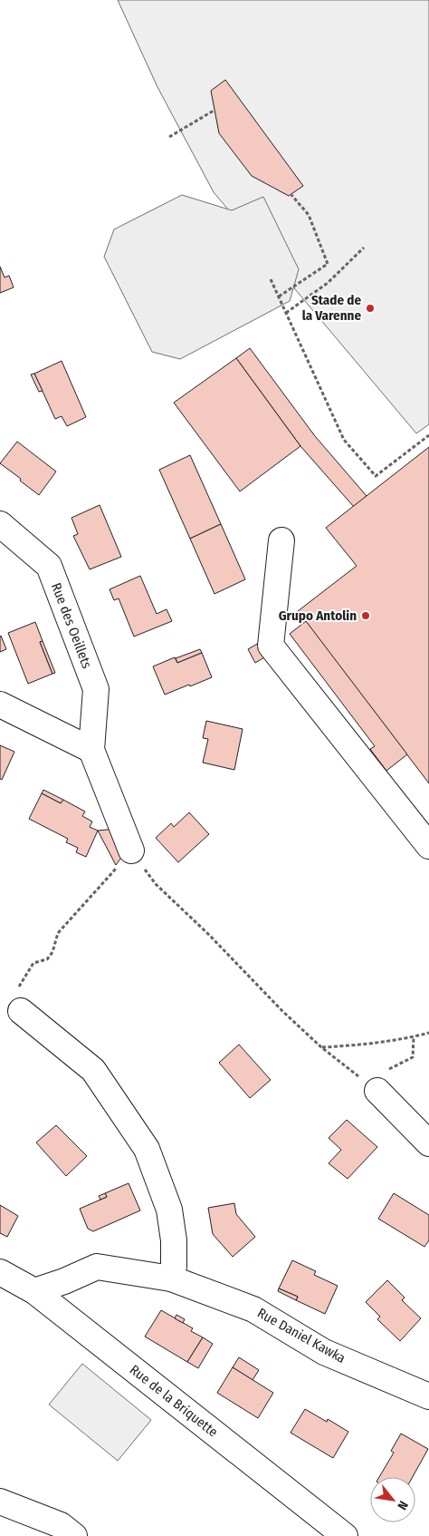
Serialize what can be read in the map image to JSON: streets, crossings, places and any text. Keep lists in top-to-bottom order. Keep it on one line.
{"streets":{"street":["Rue des Oeillets","Rue Daniel Kawka","Rue de la Briquette"]},"crossings":[["Rue Daniel Kawka","Rue de la Briquette"]],"places":["Stade de la Varenne","Grupo Antolin"],"north":"bottom right"}
